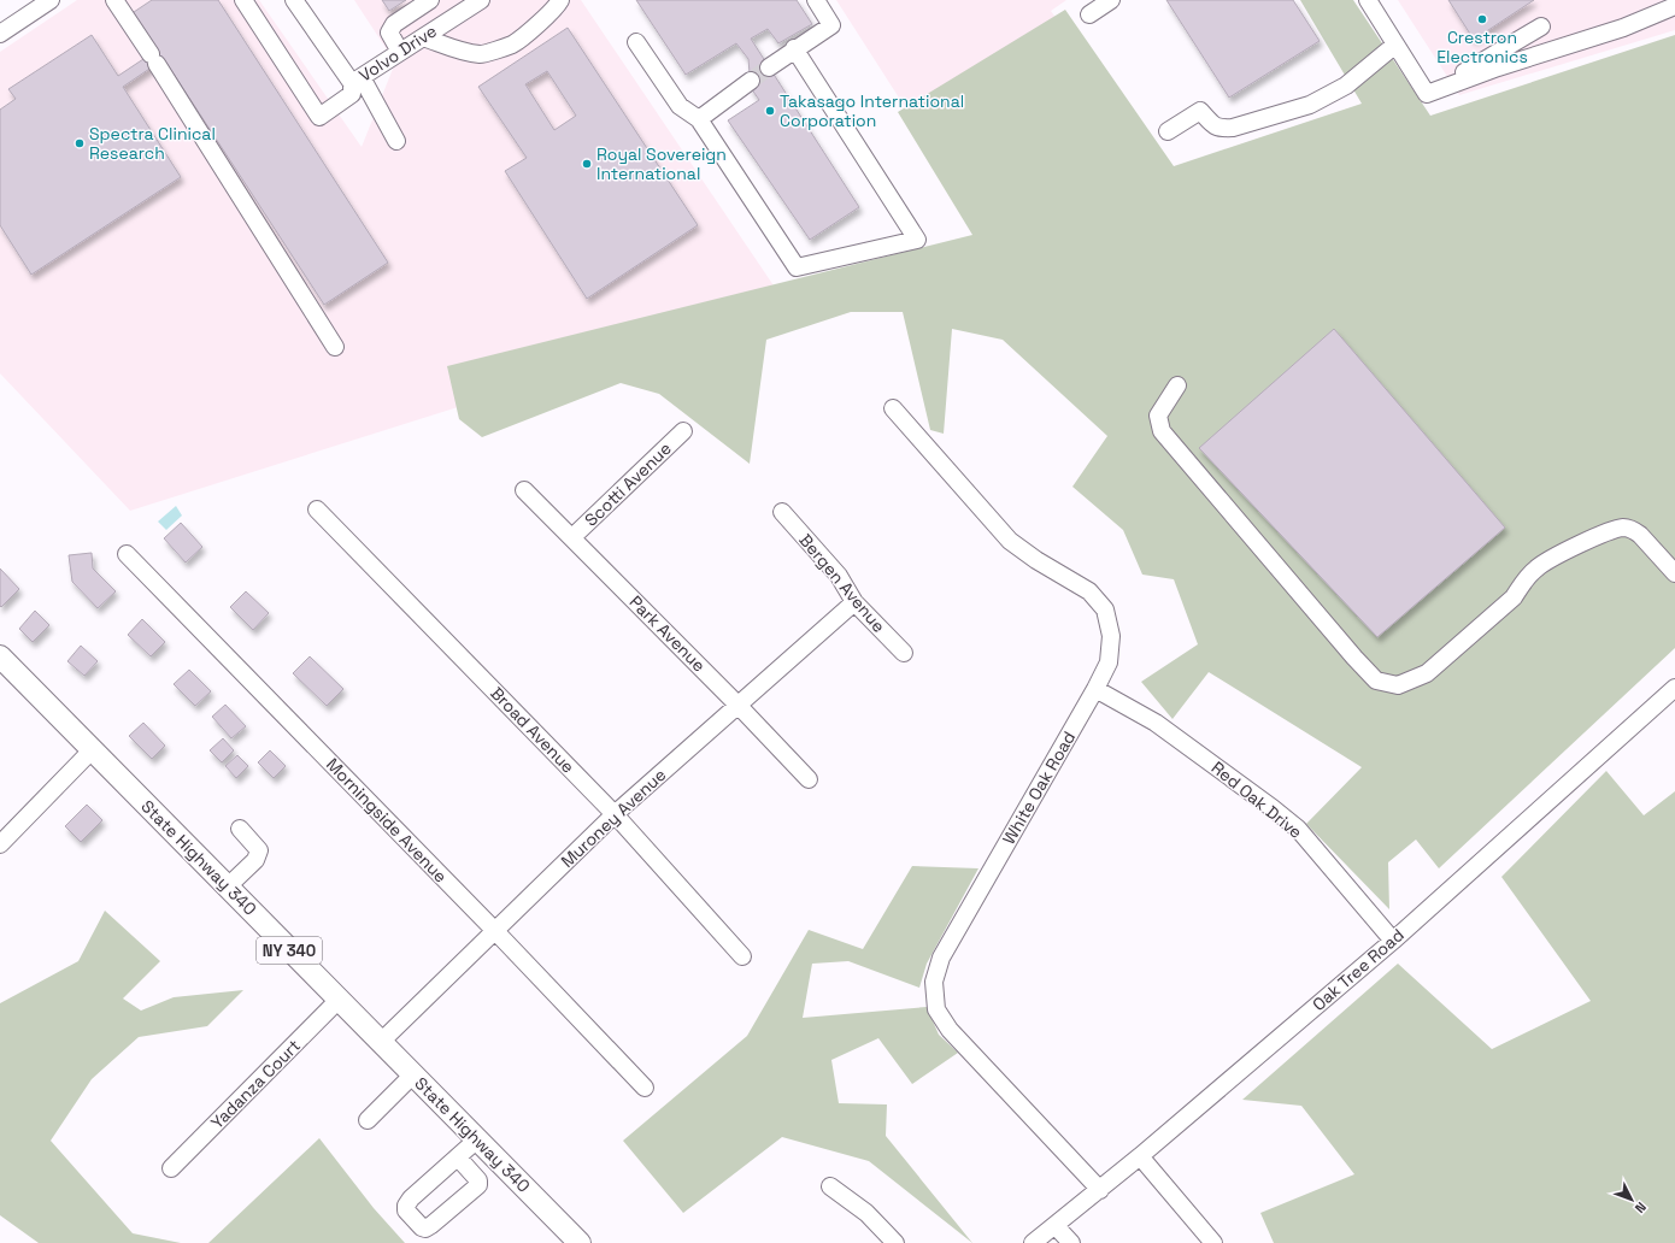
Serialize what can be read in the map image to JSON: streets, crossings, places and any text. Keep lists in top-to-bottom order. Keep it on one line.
{"streets":{"main road":["State Highway 340","NY 340"],"street":["Volvo Drive","Scotti Avenue","Bergen Avenue","Park Avenue","Broad Avenue","White Oak Road","Red Oak Drive","Muroney Avenue","Morningside Avenue","Oak Tree Road","Yadanza Court"]},"crossings":[["Scotti Avenue","Park Avenue"],["Bergen Avenue","Muroney Avenue"],["Park Avenue","Muroney Avenue"],["Broad Avenue","Muroney Avenue"],["White Oak Road","Red Oak Drive"],["White Oak Road","Oak Tree Road"],["Red Oak Drive","Oak Tree Road"],["Muroney Avenue","Morningside Avenue"],["Muroney Avenue","State Highway 340"],["State Highway 340","Yadanza Court"]],"places":["Crestron Electronics","Takasago International Corporation","Spectra Clinical Research","Royal Sovereign International"],"north":"bottom right"}
